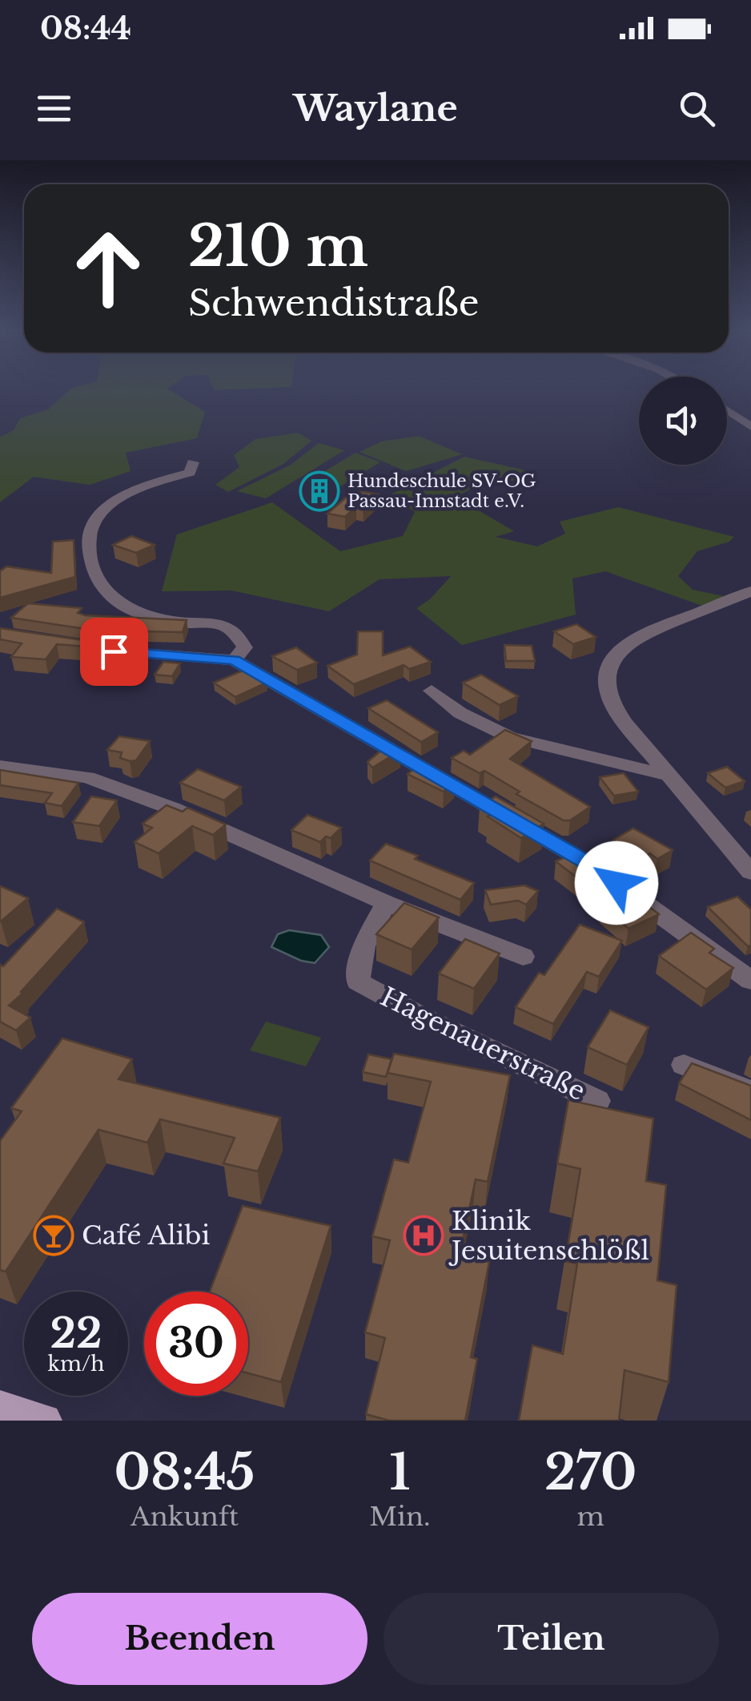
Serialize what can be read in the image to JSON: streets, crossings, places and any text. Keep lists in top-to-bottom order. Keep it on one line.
{"streets":{"street":["Hagenauerstraße"]},"places":{"building":["Hundeschule SV-OG Passau-Innstadt e.V."],"bar":["Café Alibi"],"hospital":["Klinik Jesuitenschlößl"]},"page":{"status":"08:44","header":"Waylane","turn":["210 m","Schwendistraße"],"speed":"22 km/h","limit":"30","eta":["08:45","Ankunft","1","Min.","270","m"],"buttons":["Beenden","Teilen"]}}
